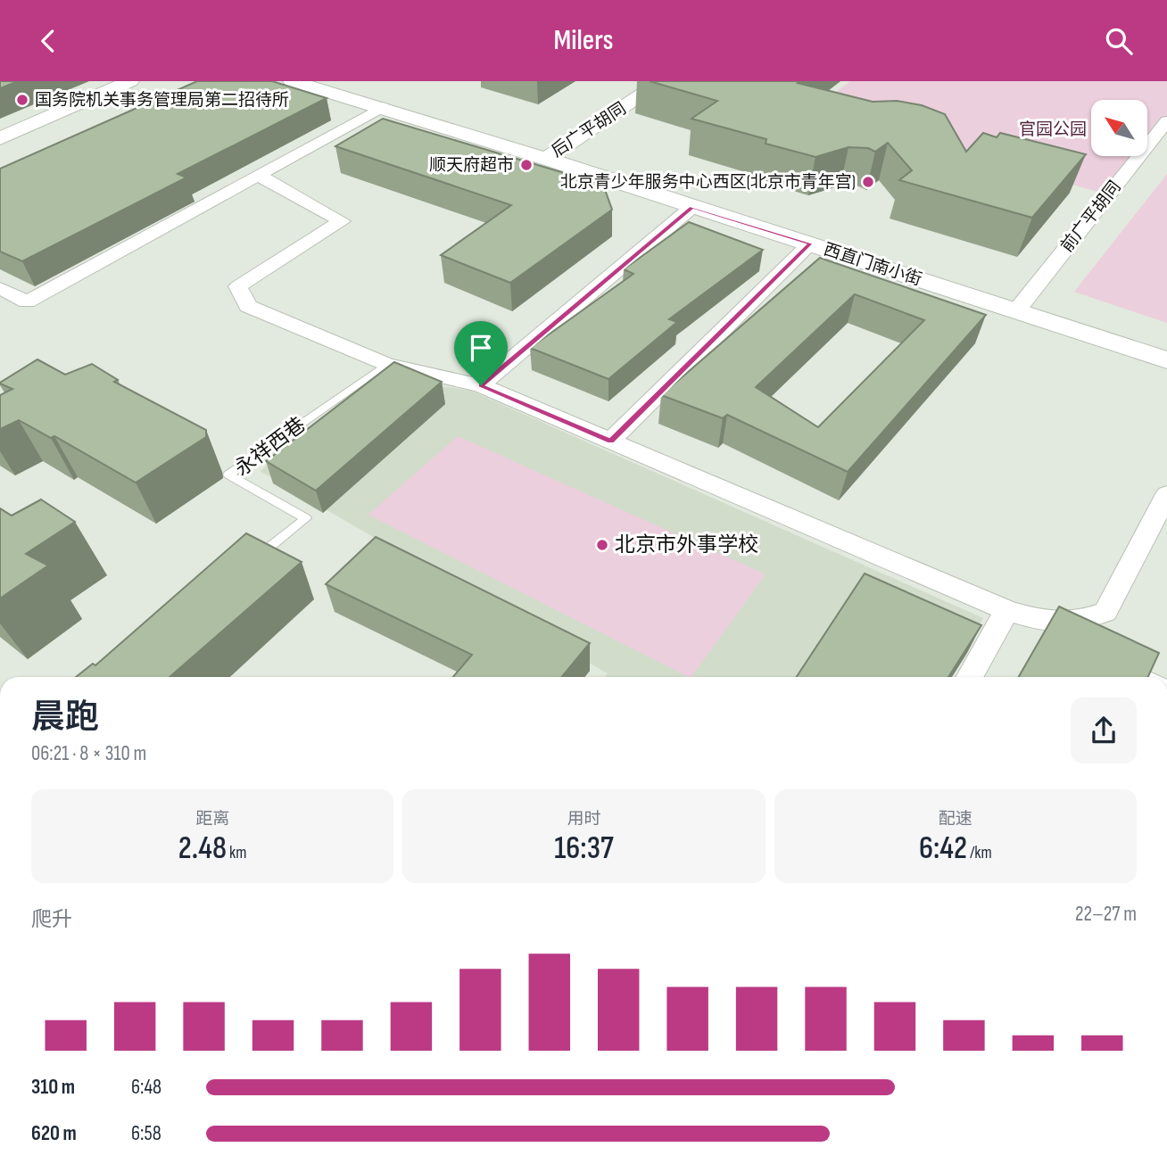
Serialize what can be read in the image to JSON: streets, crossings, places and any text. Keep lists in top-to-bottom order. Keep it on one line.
{"streets":{"main road":["后广平胡同","西直门南小街"],"street":["前广平胡同"],"lane":["永祥西巷"]},"crossings":[["后广平胡同","西直门南小街"],["前广平胡同","西直门南小街"]],"parks":["官园公园"],"places":["国务院机关事务管理局第二招待所","顺天府超市","北京青少年服务中心西区(北京市青年宫)","北京市外事学校"],"north":"top left","page":{"header":"Milers","heading":["晨跑","06:21 · 8 × 310 m"],"stats":[["距离","2.48 km"],["用时","16:37"],["配速","6:42 /km"]],"chart":["爬升","22–27 m"],"list":[{"name":"310 m","note":"6:48"},{"name":"620 m","note":"6:58"}]}}
